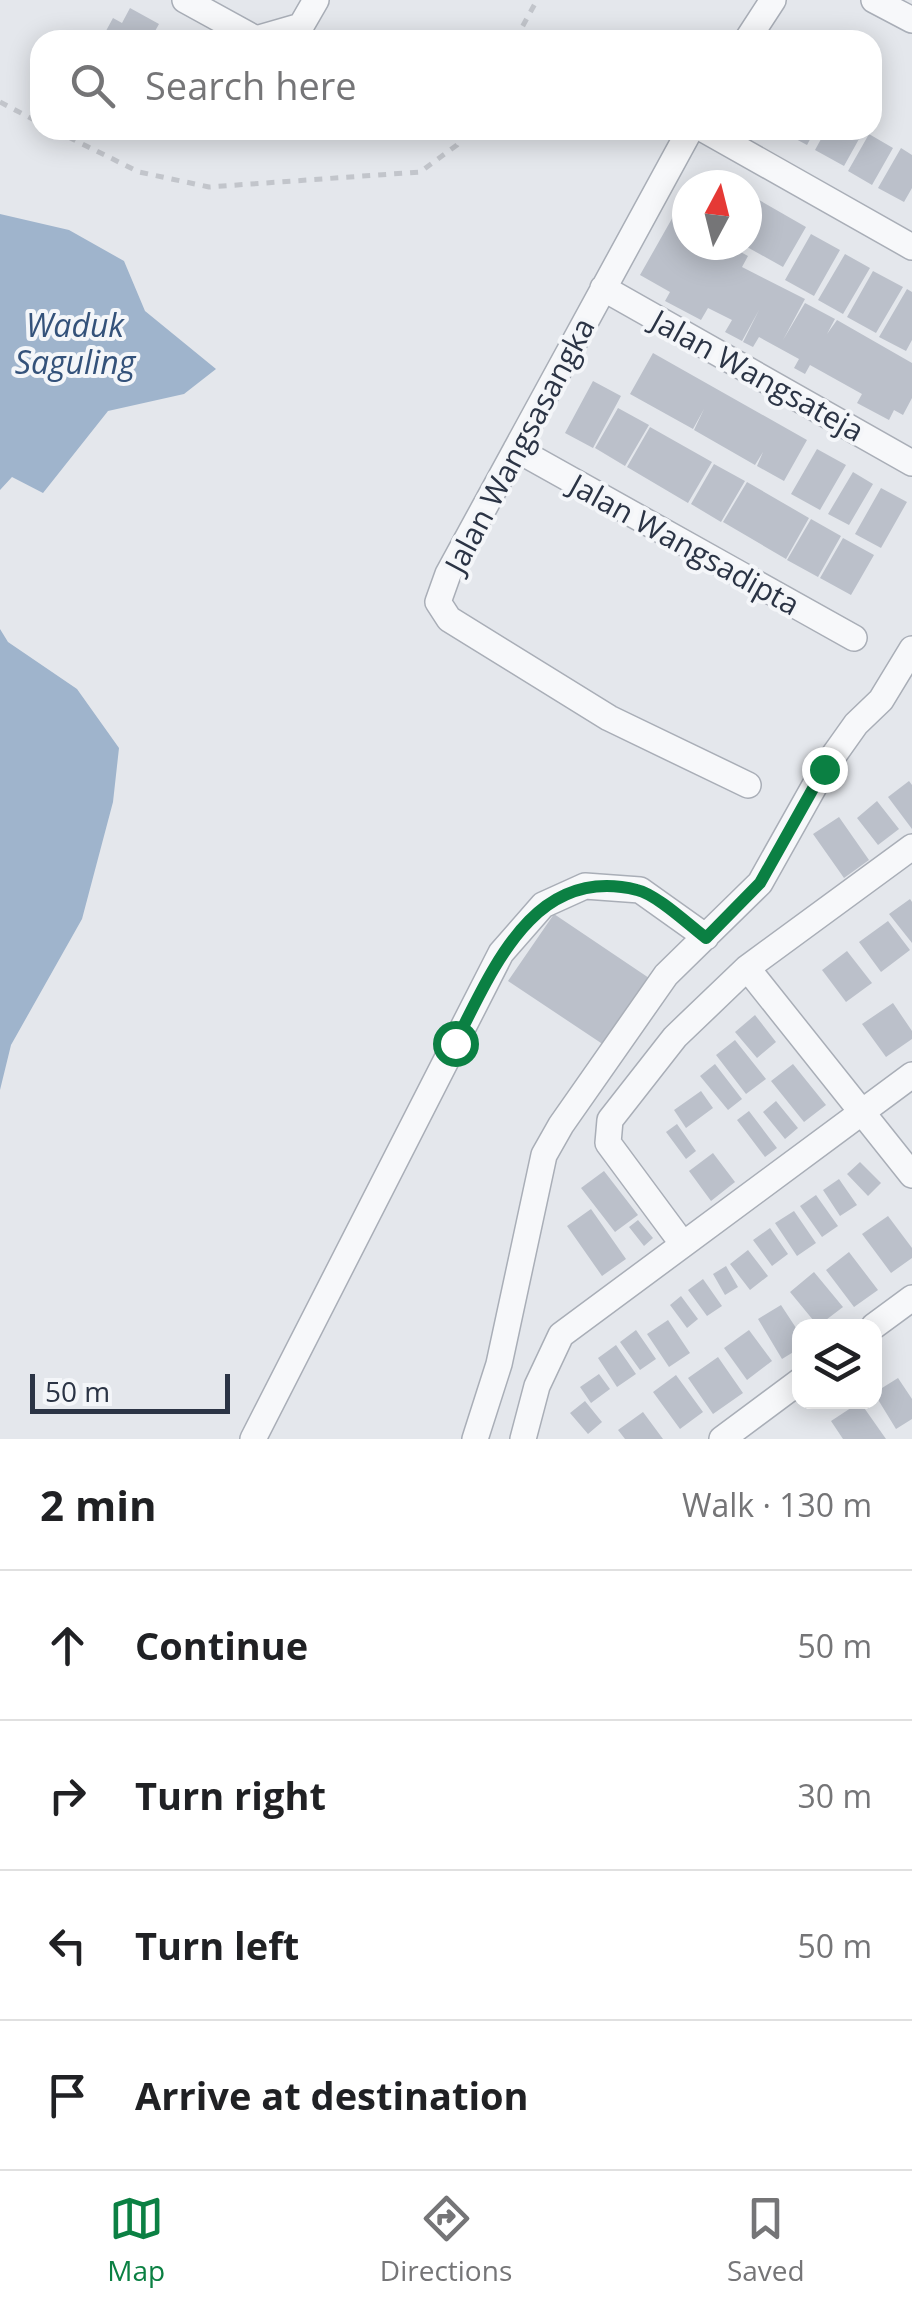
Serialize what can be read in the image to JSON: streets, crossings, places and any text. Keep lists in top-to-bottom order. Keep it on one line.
{"streets":{"street":["Jalan Wangsateja","Jalan Wangsasangka","Jalan Wangsadipta"]},"crossings":[["Jalan Wangsateja","Jalan Wangsasangka"],["Jalan Wangsasangka","Jalan Wangsadipta"]],"water":["Waduk Saguling"],"scale_bar":"50 m","north":"top","page":{"search":"Search here","scale":"50 m","heading":["2 min","Walk · 130 m"],"list":[["Continue","50 m"],["Turn right","30 m"],["Turn left","50 m"],"Arrive at destination"],"nav":["Map","Directions","Saved"]}}
